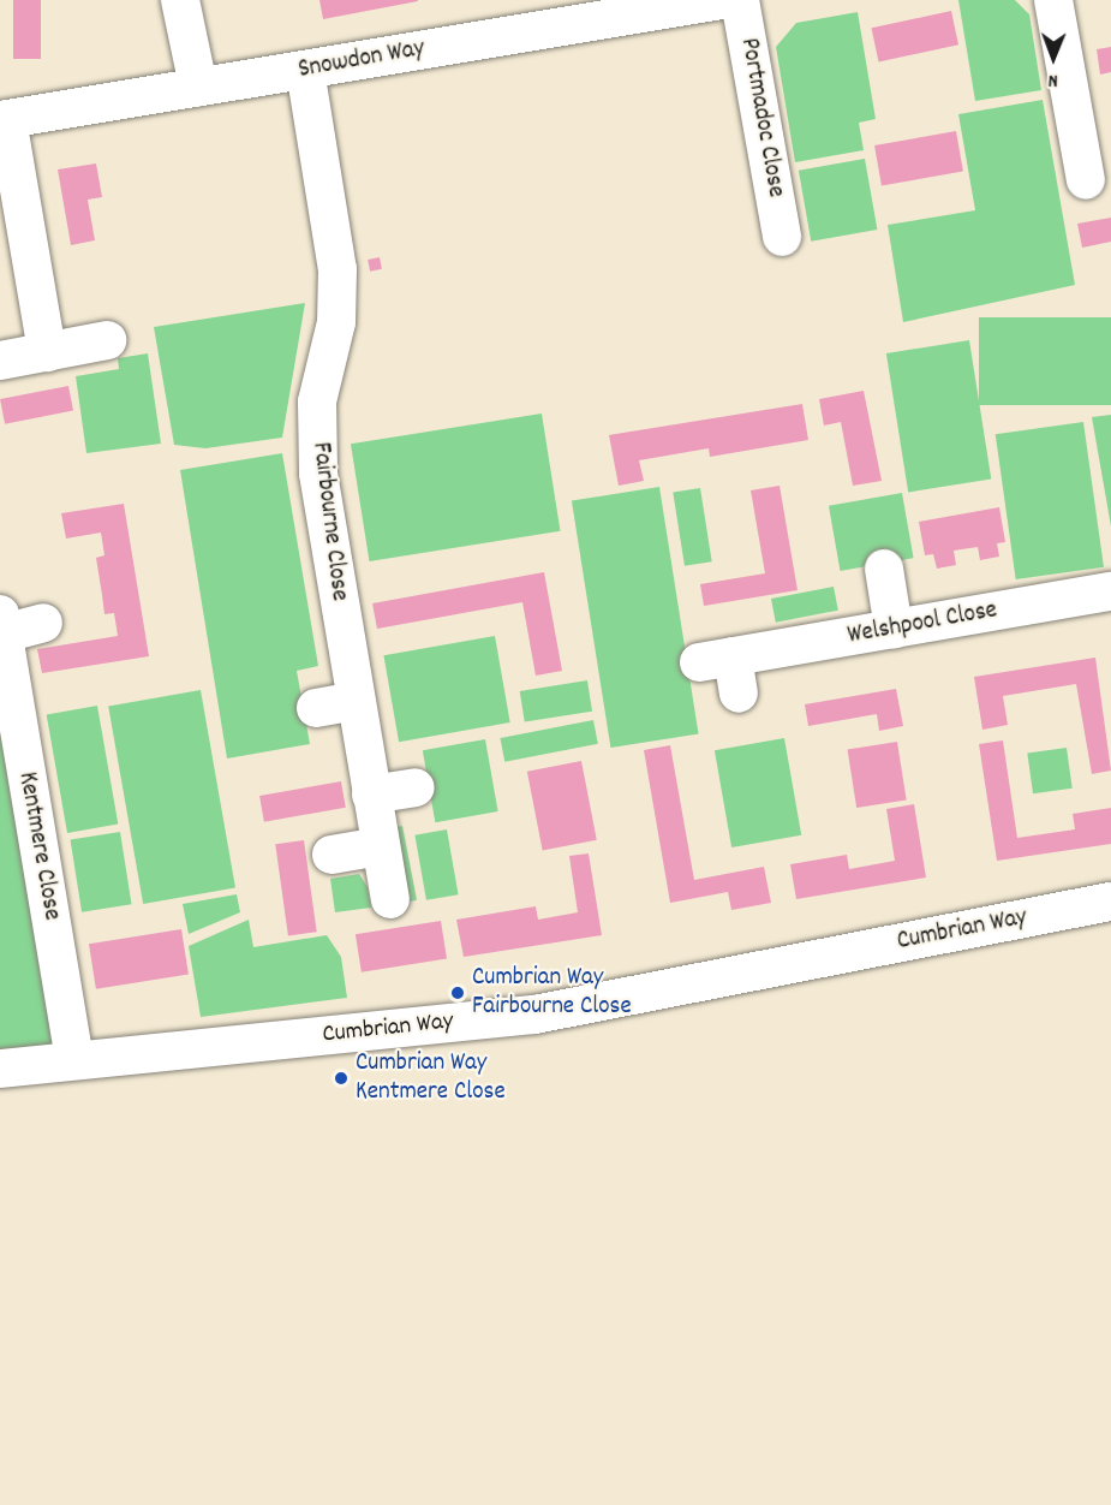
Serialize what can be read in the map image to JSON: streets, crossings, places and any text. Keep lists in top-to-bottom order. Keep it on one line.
{"streets":{"street":["Snowdon Way","Portmadoc Close","Fairbourne Close","Welshpool Close","Kentmere Close","Cumbrian Way"]},"crossings":[["Snowdon Way","Fairbourne Close"],["Kentmere Close","Cumbrian Way"]],"places":["Cumbrian Way Fairbourne Close","Cumbrian Way Kentmere Close"],"north":"bottom"}
